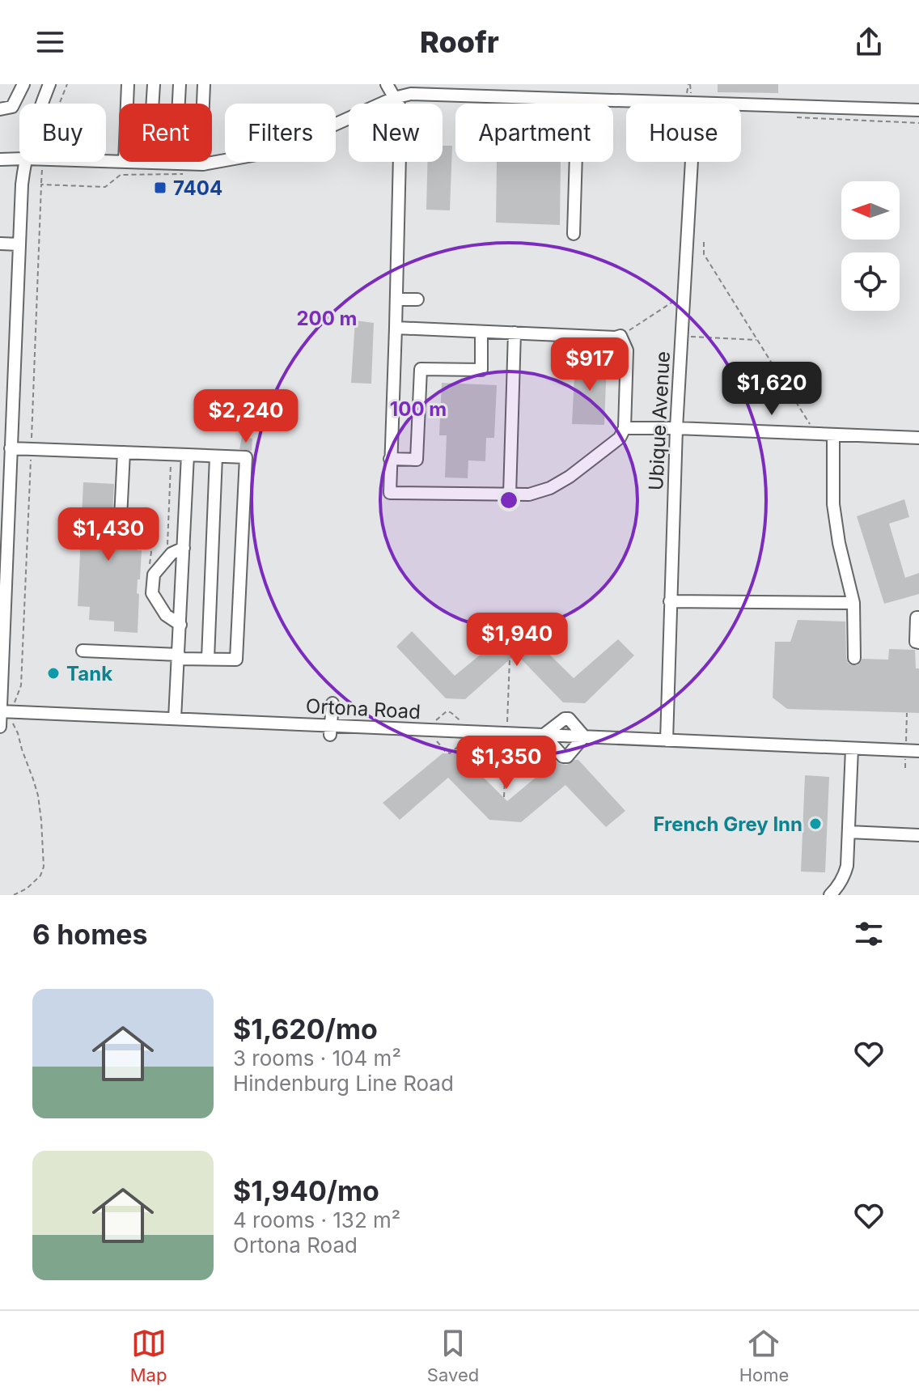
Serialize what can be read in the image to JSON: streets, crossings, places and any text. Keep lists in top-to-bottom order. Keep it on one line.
{"streets":{"street":["Ubique Avenue","Ortona Road"]},"crossings":[["Ubique Avenue","Ortona Road"]],"places":{"transit":["7404"],"other":["Tank","French Grey Inn"]},"north":"left","page":{"header":"Roofr","chip":["Buy","Rent","Filters","New","Apartment","House"],"price":["$917","$1,620","$2,240","$1,430","$1,940","$1,350"],"heading":"6 homes","list":[{"name":"$1,620/mo","note":"3 rooms · 104 m² · Hindenburg Line Road"},{"name":"$1,940/mo","note":"4 rooms · 132 m² · Ortona Road"}],"tabs":["Map","Saved","Home"]},"rings":["200 m","100 m"]}
